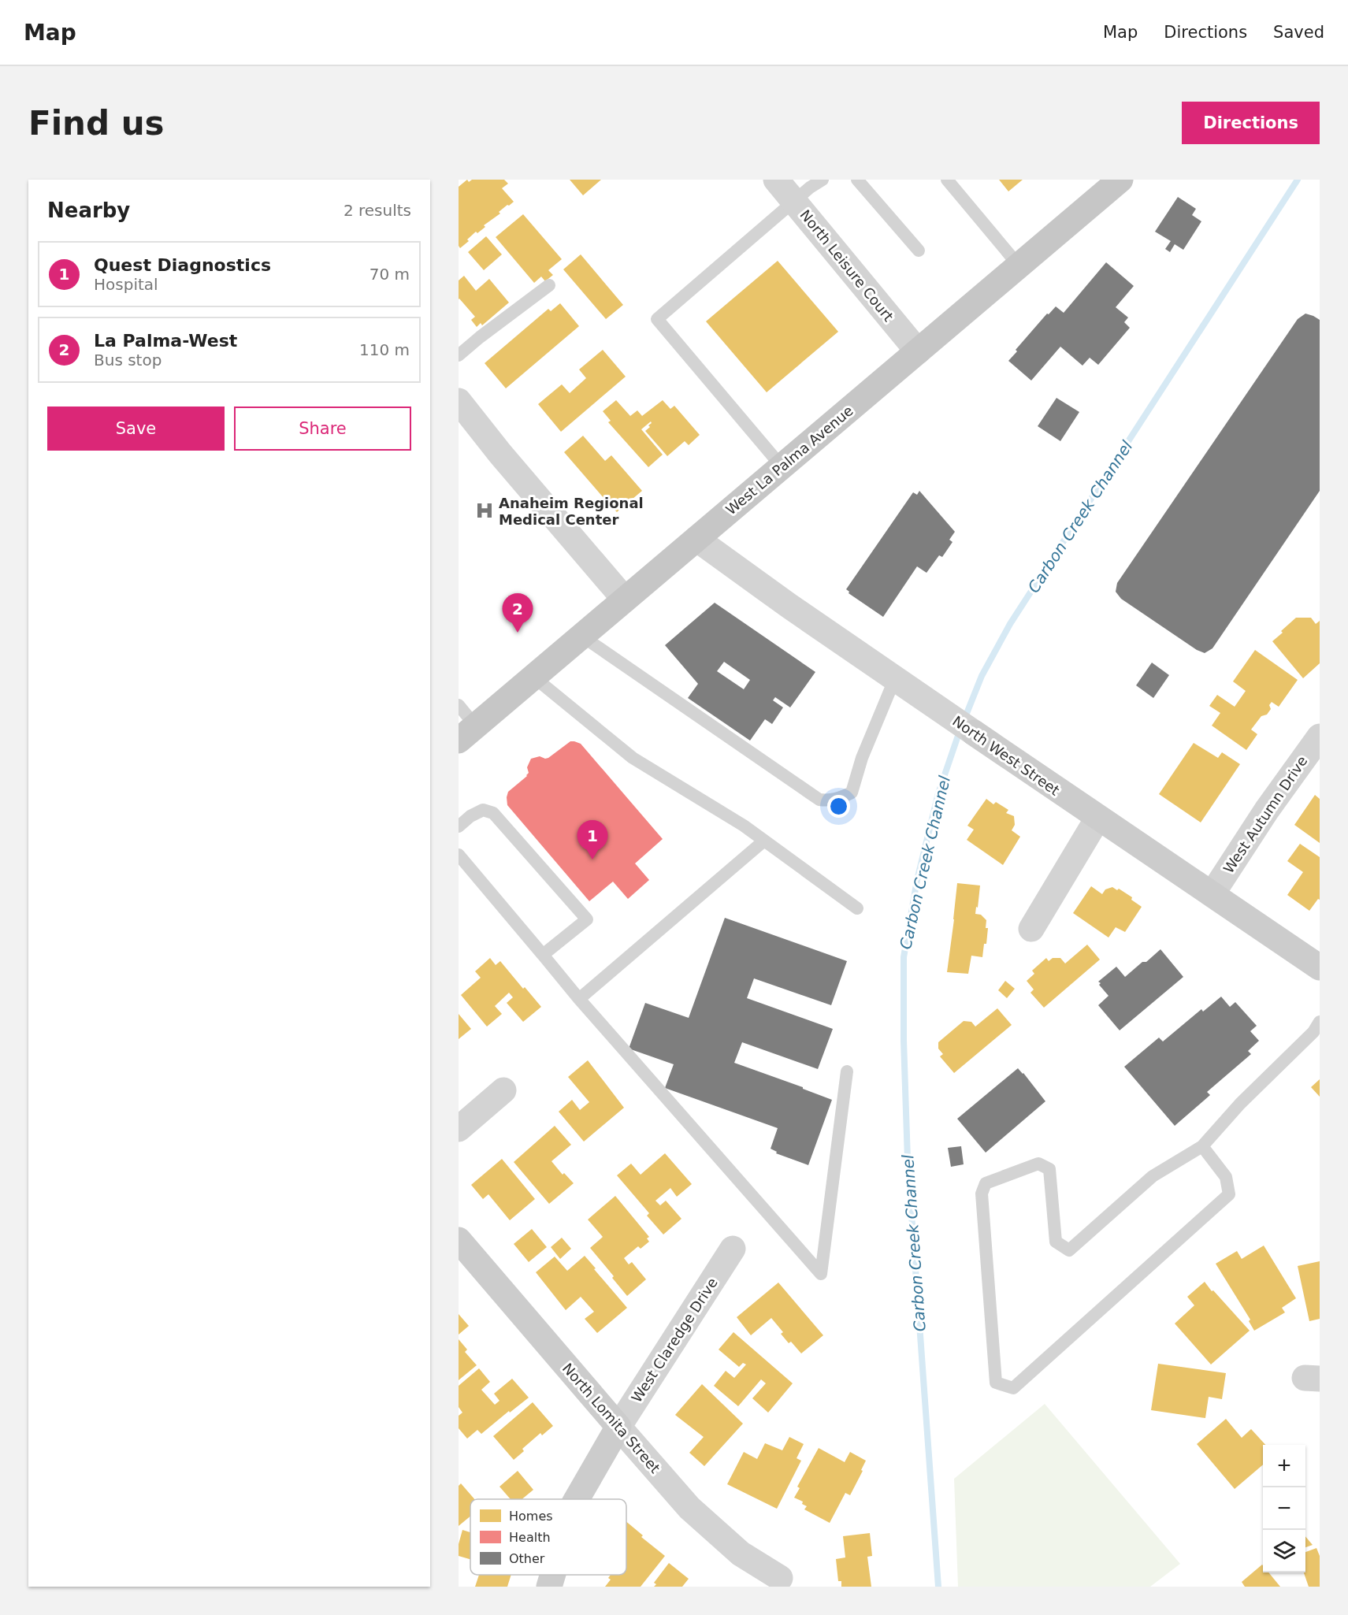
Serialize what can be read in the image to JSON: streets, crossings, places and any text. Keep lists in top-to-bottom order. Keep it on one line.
{"streets":{"main road":["West La Palma Avenue"],"street":["North Leisure Court","North West Street","West Autumn Drive","West Claredge Drive","North Lomita Street"]},"crossings":[["North Leisure Court","West La Palma Avenue"],["West La Palma Avenue","North West Street"],["North West Street","West Autumn Drive"],["West Claredge Drive","North Lomita Street"]],"water":["Carbon Creek Channel"],"places":{"hospital":["Anaheim Regional Medical Center"]},"legend":["Homes","Health","Other"],"page":{"header":"Map","nav":["Map","Directions","Saved"],"buttons":["Directions",["Save","Share"]],"title":"Find us","heading":["Nearby","2 results"],"list":[{"mark":"1","name":"Quest Diagnostics","note":"Hospital","value":"70 m"},{"mark":"2","name":"La Palma-West","note":"Bus stop","value":"110 m"}],"pins":["2","1"],"map_buttons":["+","−"]}}
